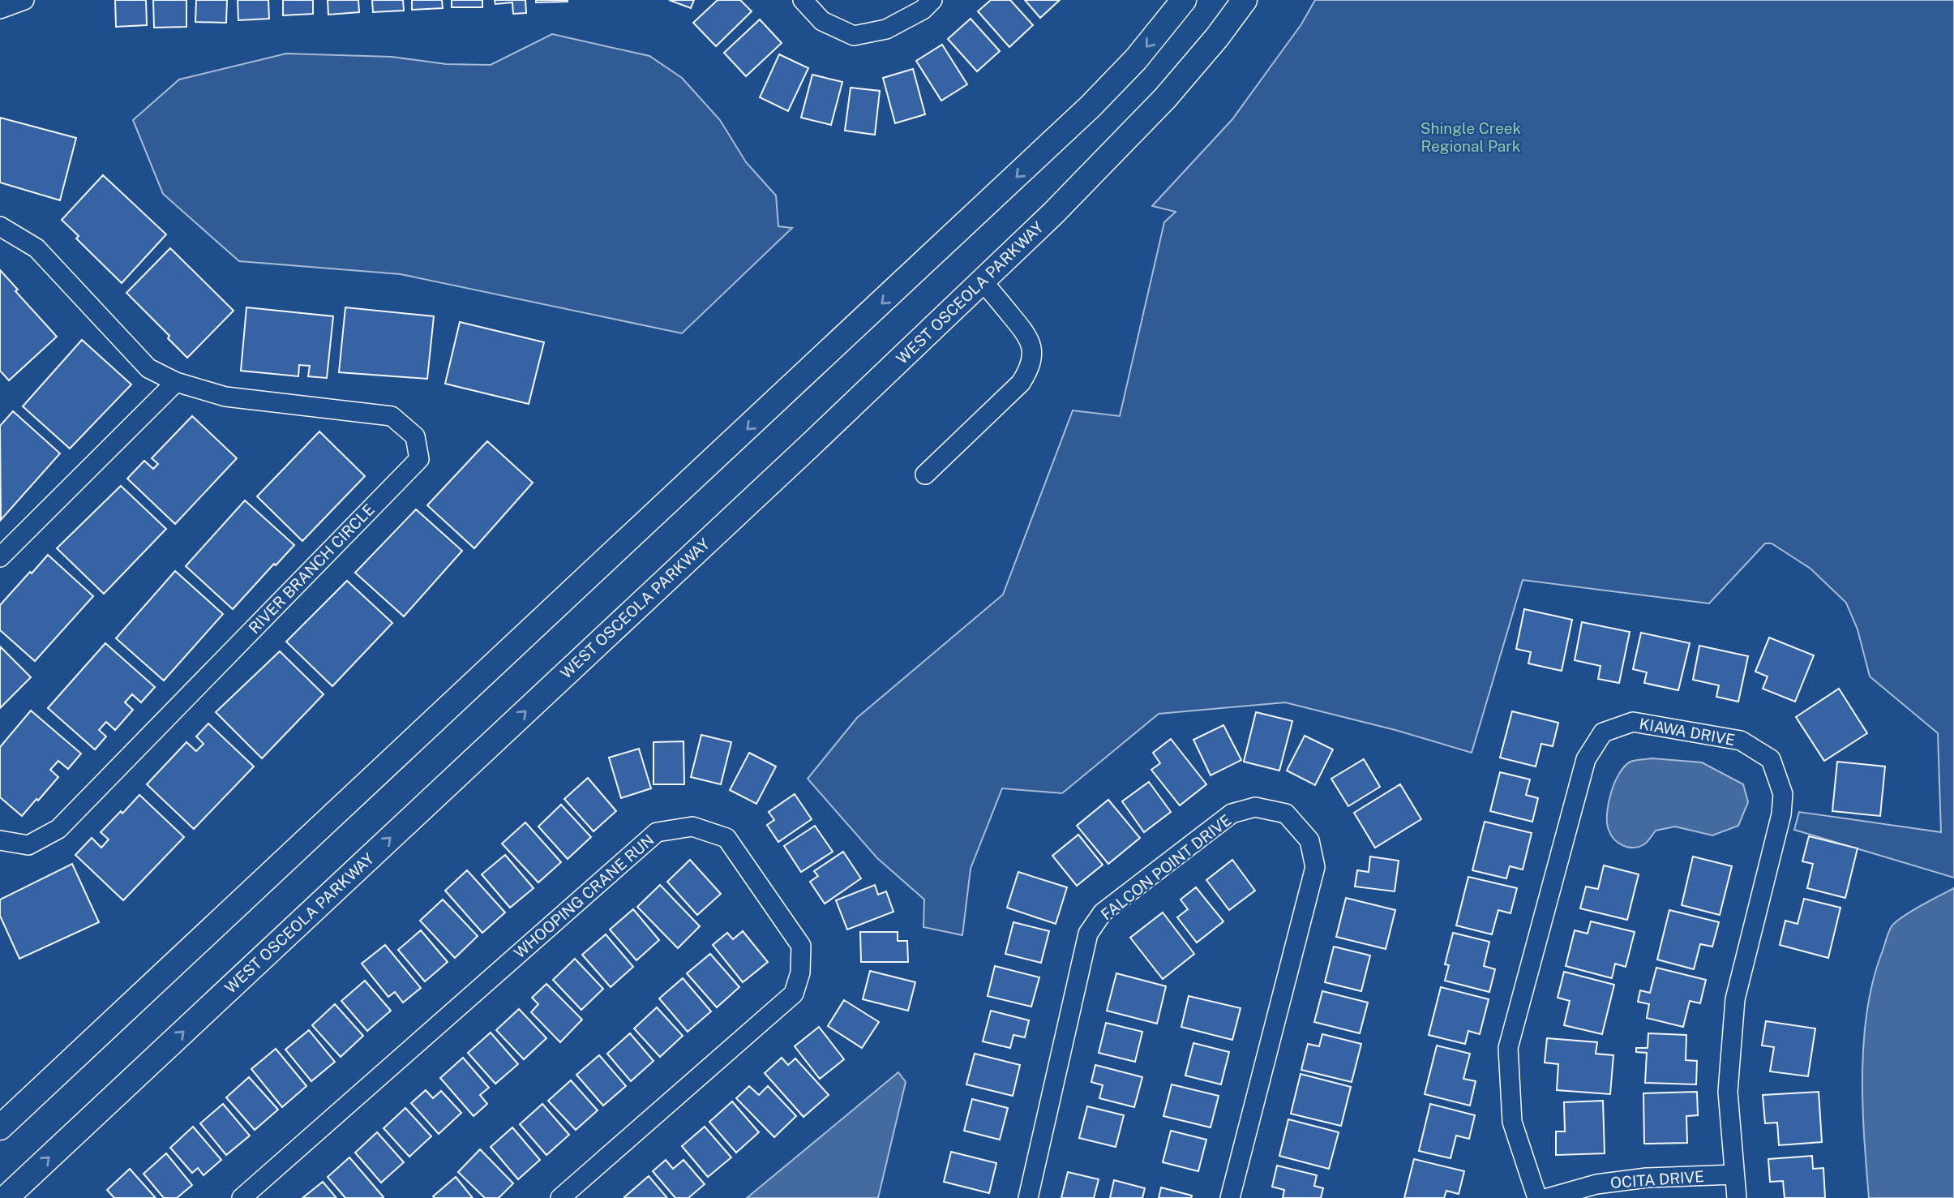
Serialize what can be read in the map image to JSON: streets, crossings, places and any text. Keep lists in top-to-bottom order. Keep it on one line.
{"streets":{"main road":["WEST OSCEOLA PARKWAY"],"street":["RIVER BRANCH CIRCLE","KIAWA DRIVE","FALCON POINT DRIVE","WHOOPING CRANE RUN","OCITA DRIVE"]},"crossings":[["KIAWA DRIVE","OCITA DRIVE"]],"parks":["Shingle Creek Regional Park"]}
